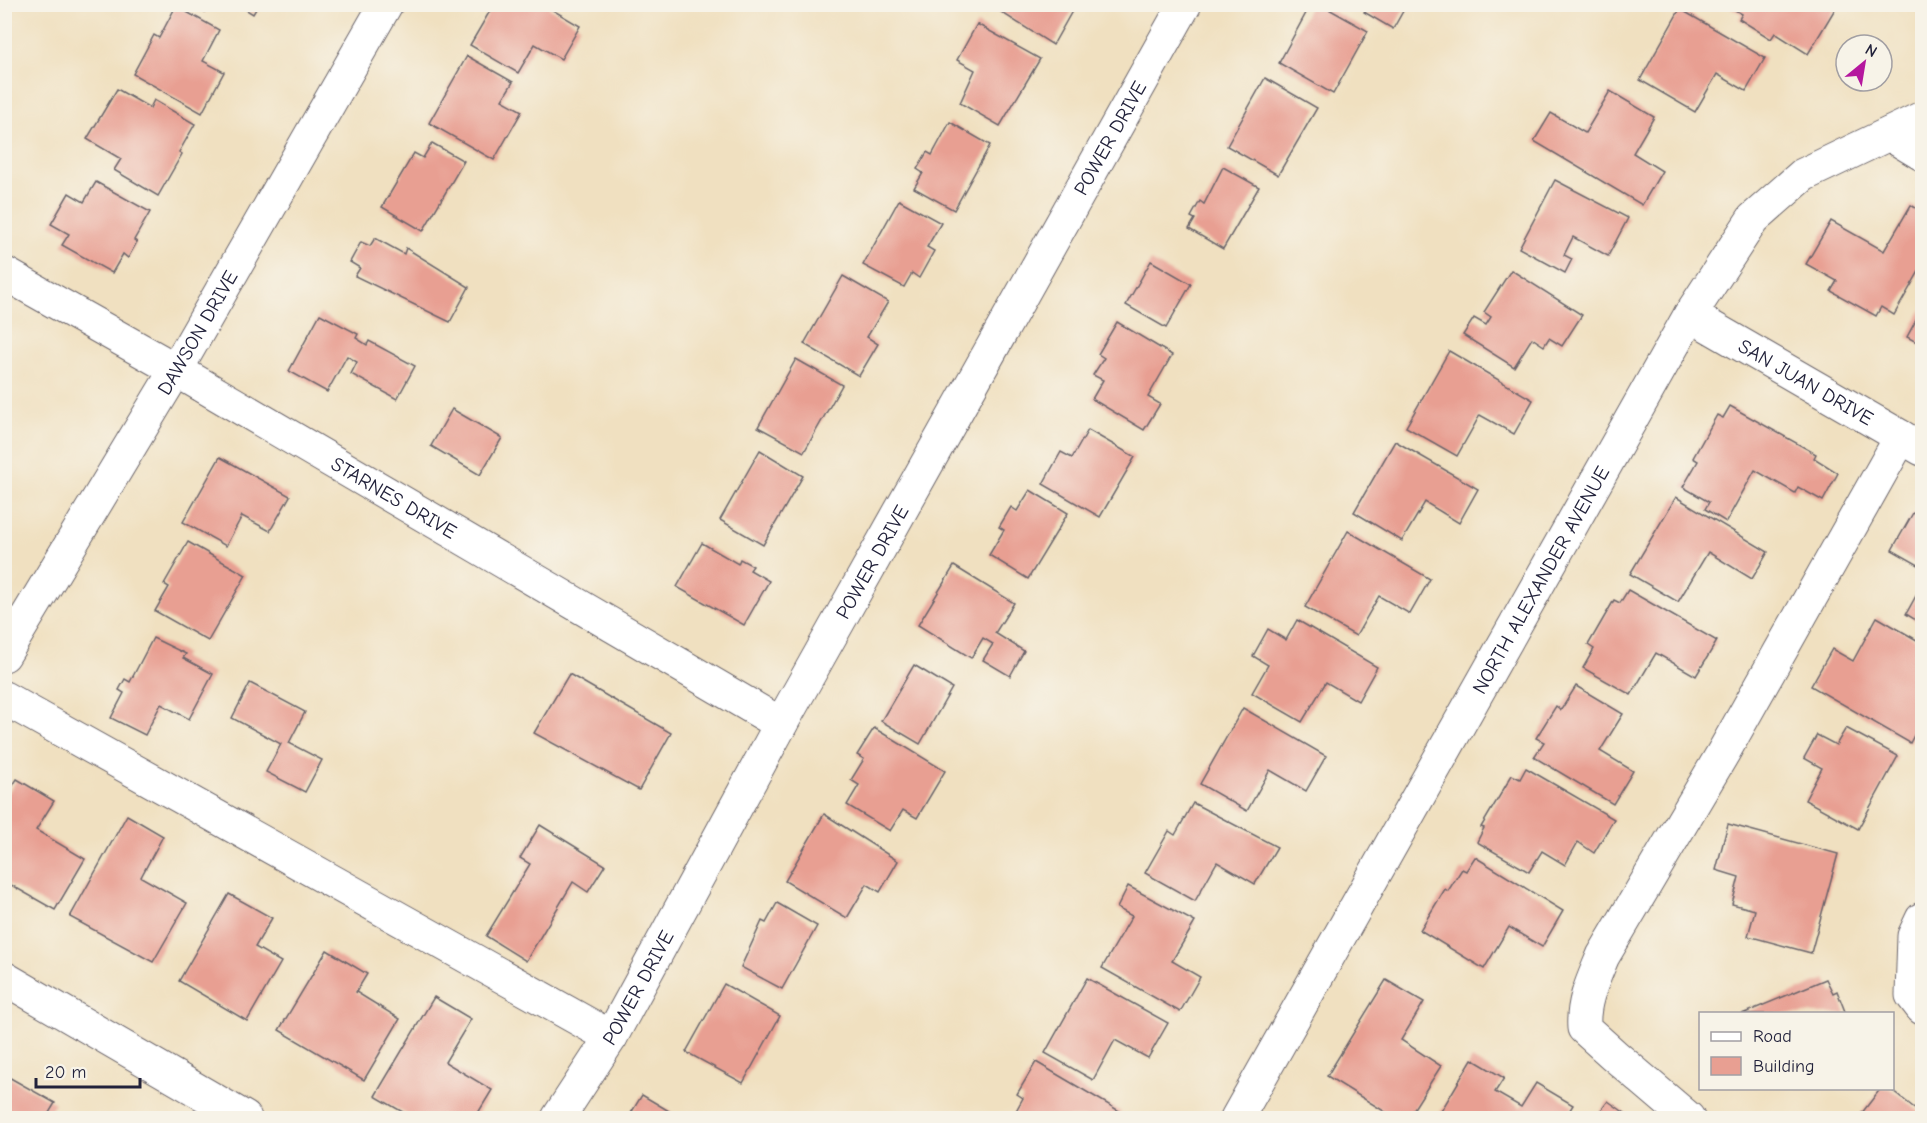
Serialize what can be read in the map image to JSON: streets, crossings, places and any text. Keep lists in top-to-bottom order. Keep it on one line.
{"streets":{"street":["POWER DRIVE","DAWSON DRIVE","SAN JUAN DRIVE","STARNES DRIVE","NORTH ALEXANDER AVENUE"]},"crossings":[["POWER DRIVE","STARNES DRIVE"],["DAWSON DRIVE","STARNES DRIVE"],["SAN JUAN DRIVE","NORTH ALEXANDER AVENUE"]],"legend":["Road","Building"],"scale_bar":"20 m","north":"top right"}
